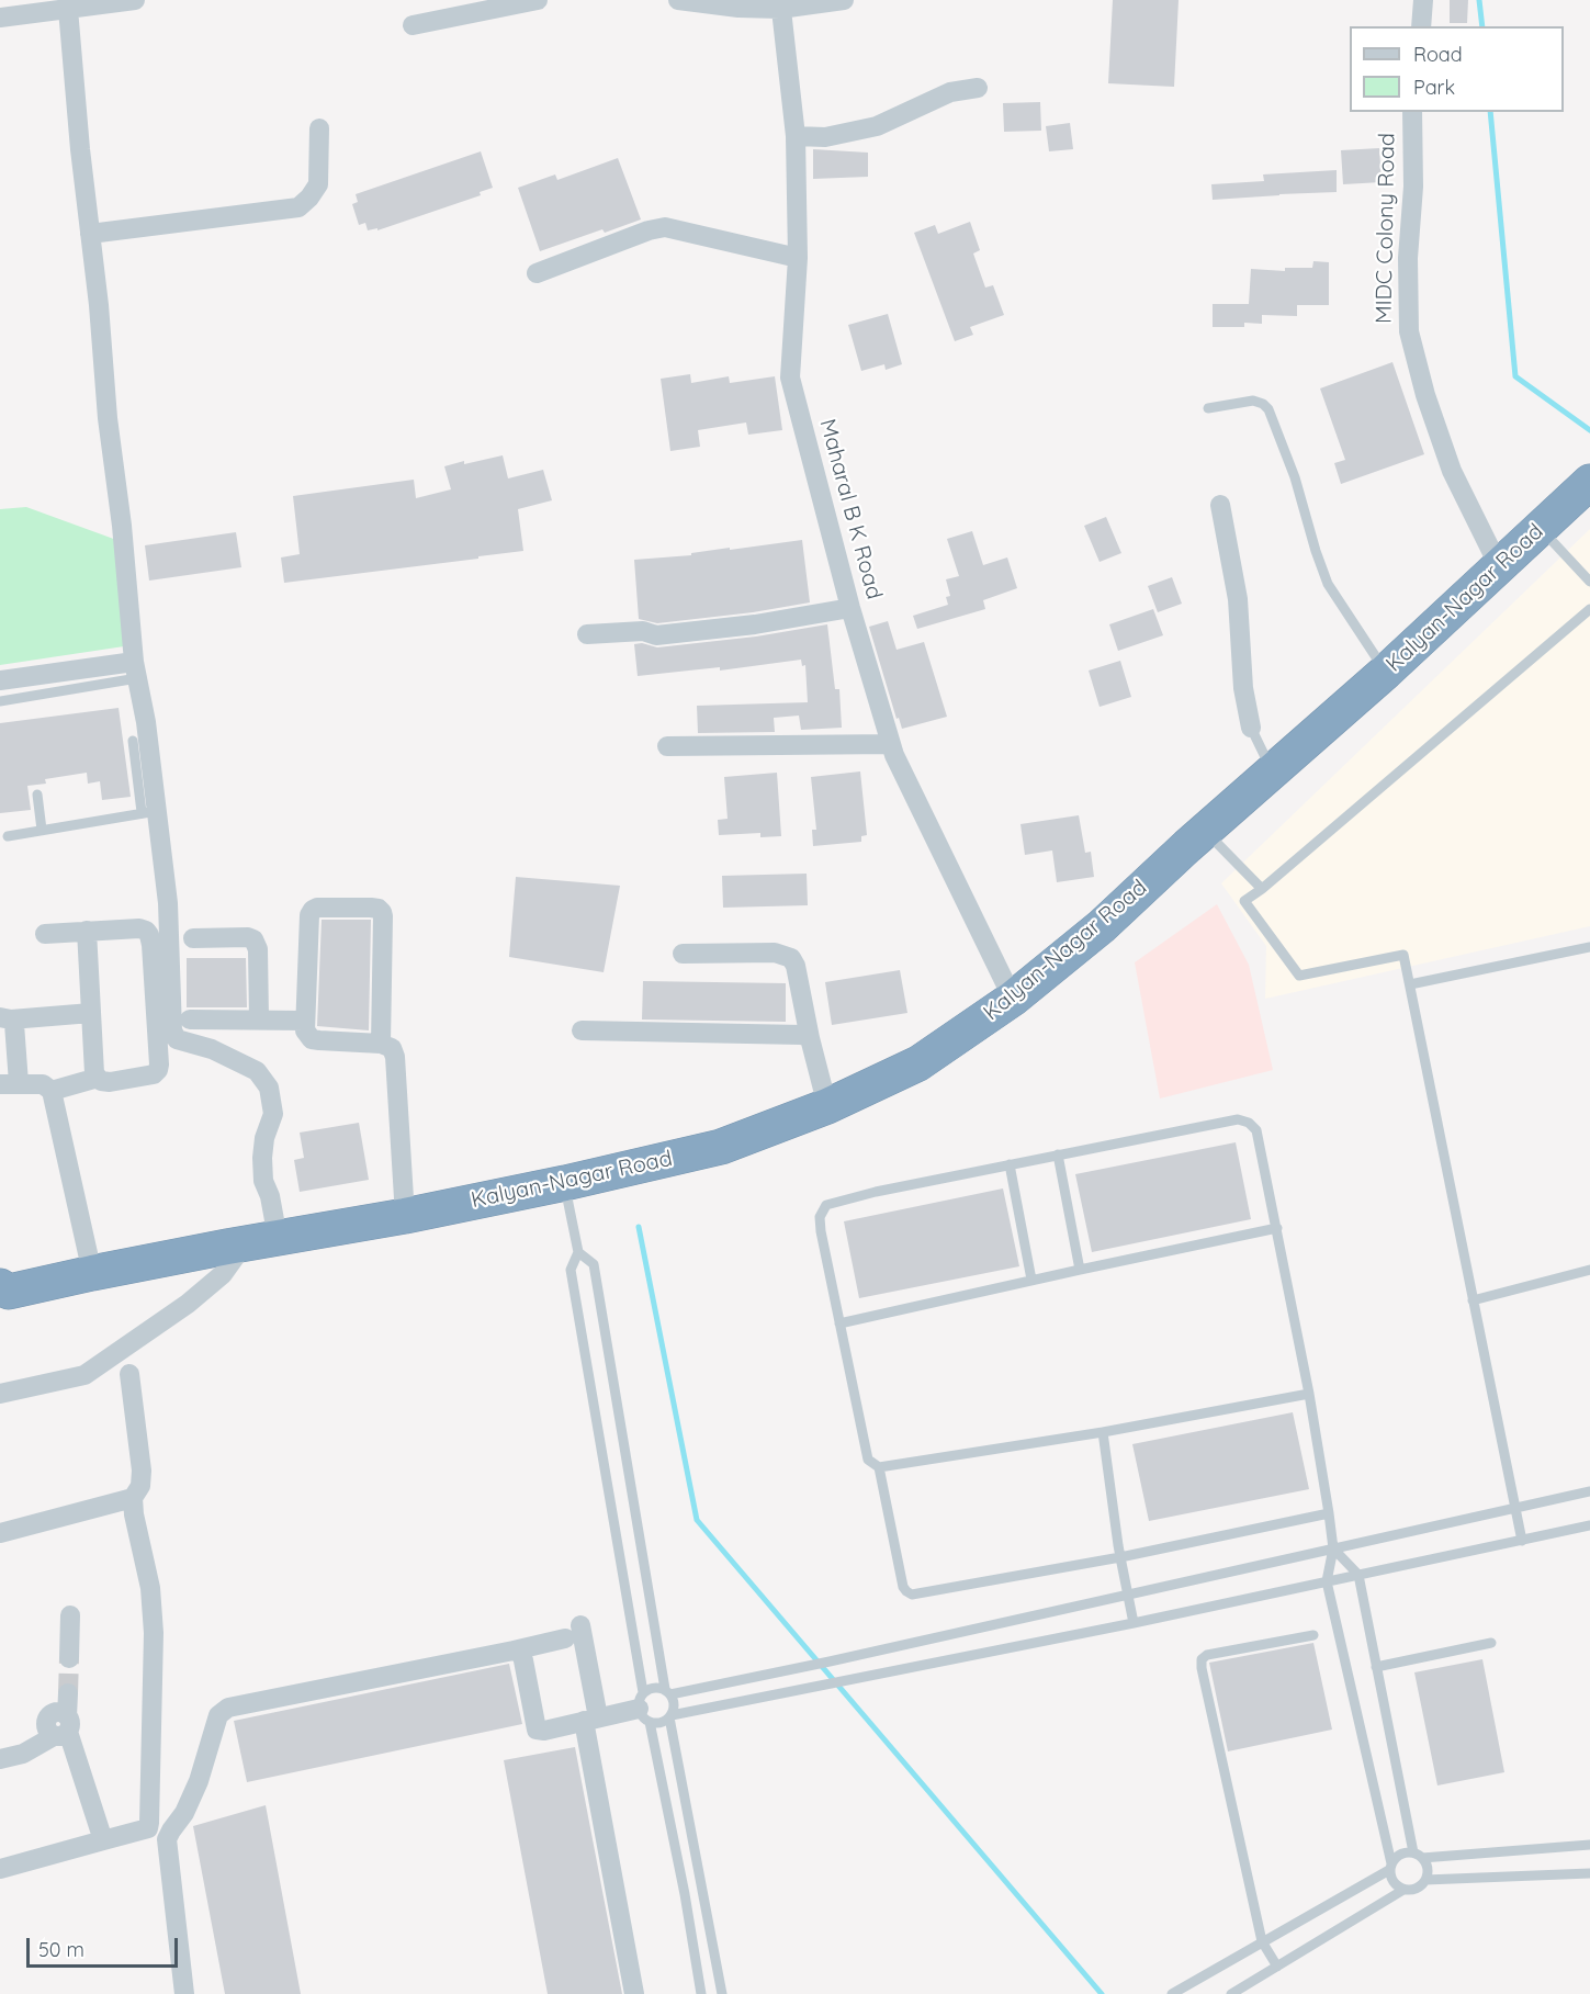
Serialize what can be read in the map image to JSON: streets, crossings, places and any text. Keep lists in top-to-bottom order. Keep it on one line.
{"streets":{"highway":["Kalyan-Nagar Road"],"street":["MIDC Colony Road","Maharal B K Road"]},"crossings":[["MIDC Colony Road","Kalyan-Nagar Road"],["Maharal B K Road","Kalyan-Nagar Road"]],"legend":["Road","Park"],"scale_bar":"50 m"}
